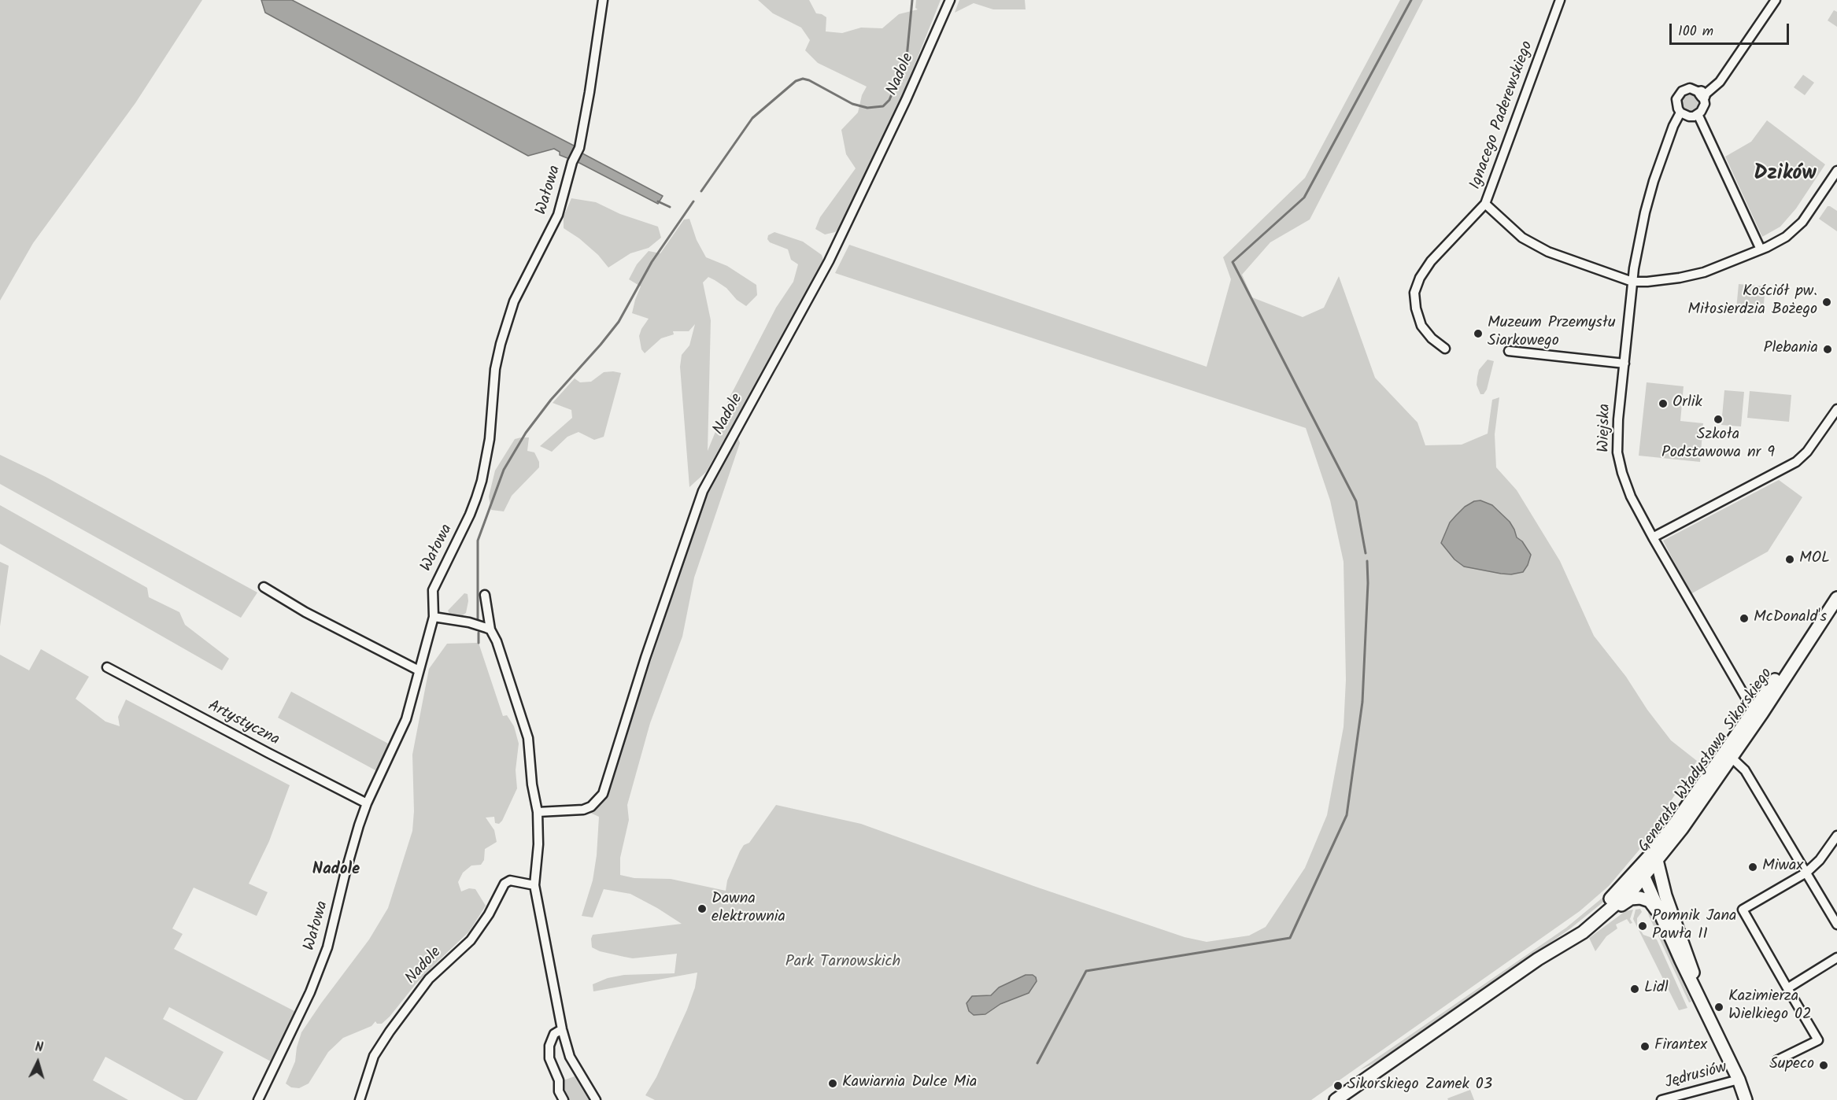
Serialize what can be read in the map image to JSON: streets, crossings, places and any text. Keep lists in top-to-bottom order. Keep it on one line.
{"streets":{"street":["Nadole","Ignacego Paderewskiego","Wałowa","Wiejska","Artystyczna","Generała Władysława Sikorskiego","Jędrusiów"]},"crossings":[["Wałowa","Artystyczna"],["Wiejska","Generała Władysława Sikorskiego"]],"districts":["Dzików","Nadole"],"parks":["Park Tarnowskich"],"places":["Kościół pw. Miłosierdzia Bożego","Muzeum Przemysłu Siarkowego","Plebania","Orlik","Szkoła Podstawowa nr 9","MOL","McDonald's","Miwax","Dawna elektrownia","Pomnik Jana Pawła II","Lidl","Kazimierza Wielkiego 02","Firantex","Supeco","Kawiarnia Dulce Mia","Sikorskiego Zamek 03"],"scale_bar":"100 m","north":"top"}
